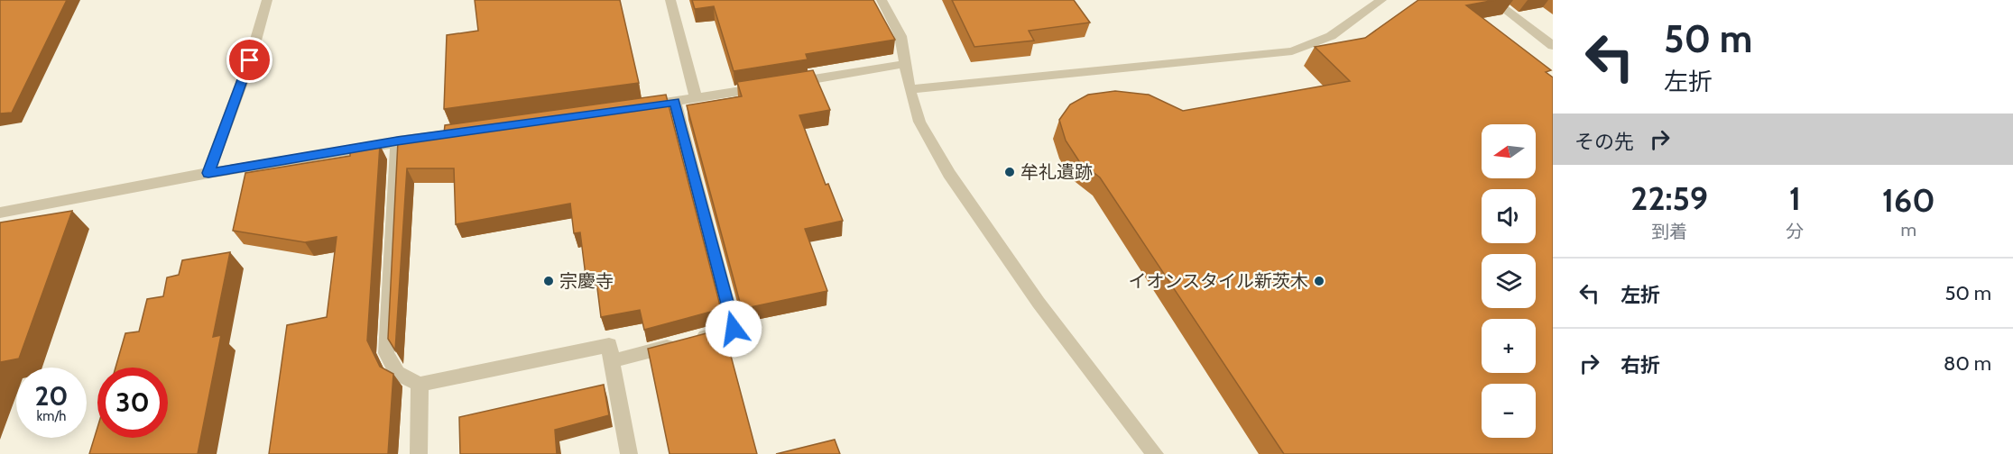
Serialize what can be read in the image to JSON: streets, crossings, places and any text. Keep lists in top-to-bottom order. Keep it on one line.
{"places":["牟礼遺跡","宗慶寺","イオンスタイル新茨木"],"north":"left","page":{"turn":["50 m","左折"],"then":"その先","map_buttons":["+","−"],"eta":["22:59","到着","1","分","160","m"],"list":[{"name":"左折","value":"50 m"},{"name":"右折","value":"80 m"}],"speed":"20 km/h","limit":"30"}}
